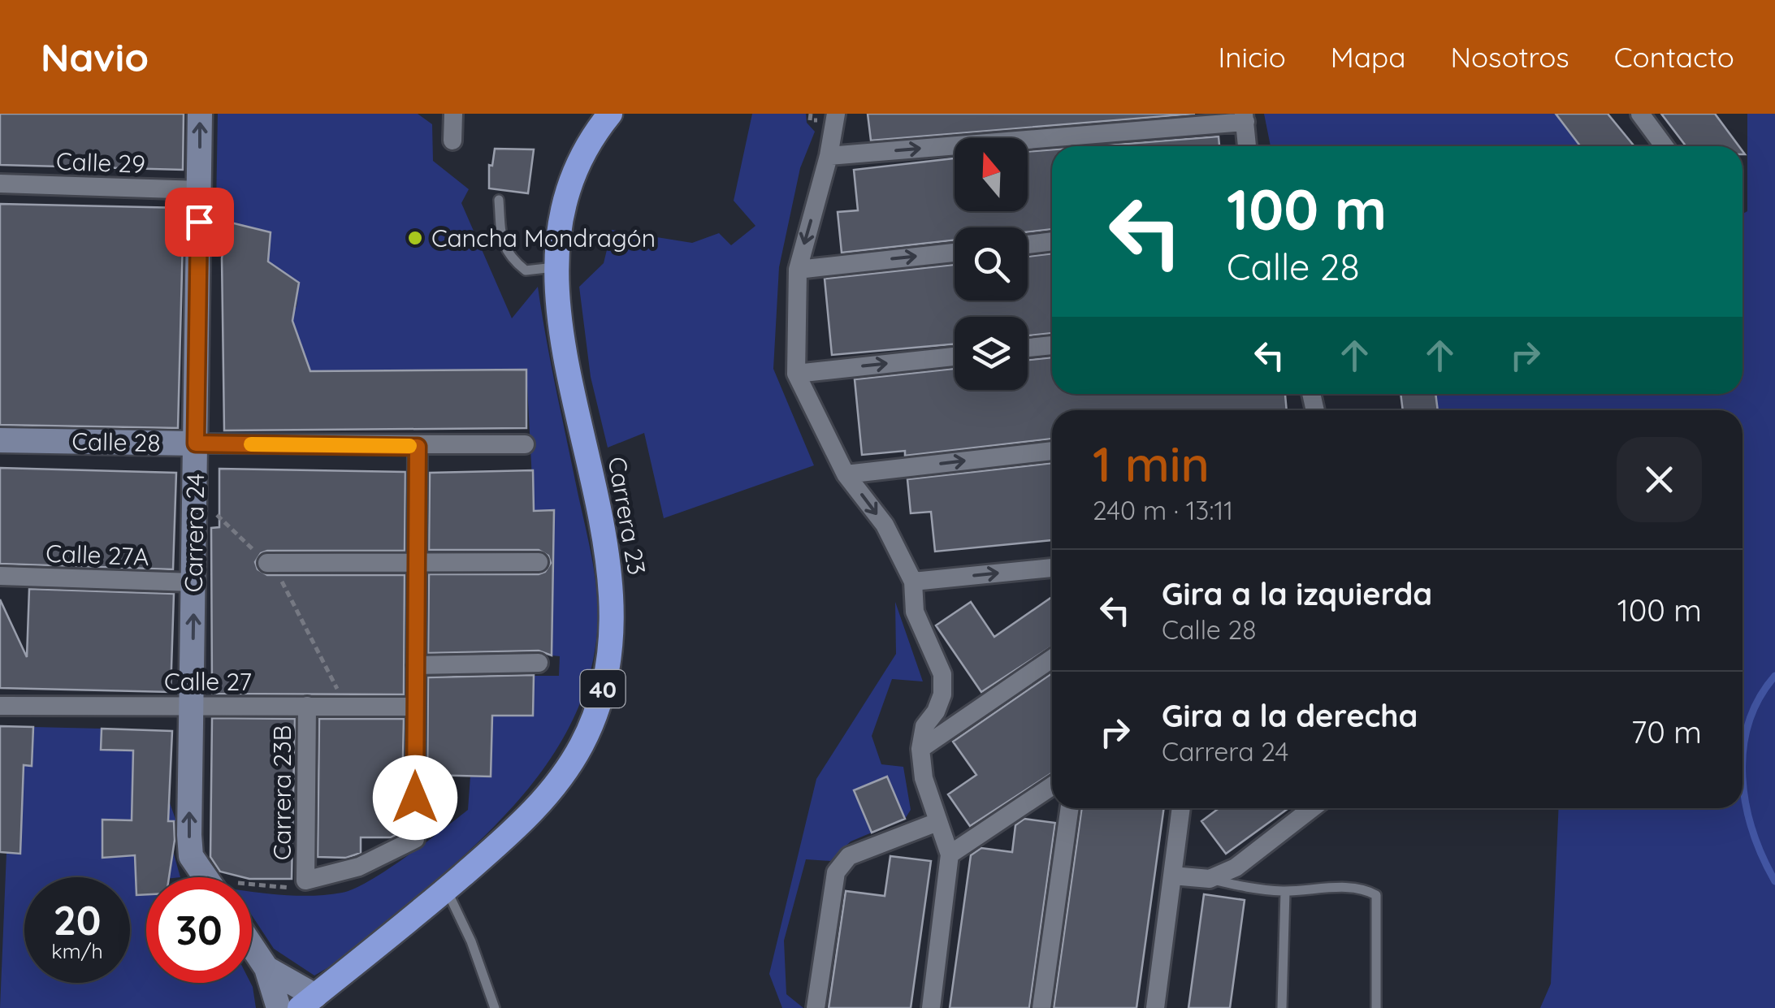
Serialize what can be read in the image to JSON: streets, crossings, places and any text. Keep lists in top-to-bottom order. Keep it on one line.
{"streets":{"highway":["Carrera 23","40"],"street":["Calle 29","Calle 28","Carrera 24","Calle 27A","Calle 27","Carrera 23B"]},"crossings":[["Calle 29","Carrera 24"],["Calle 28","Carrera 24"],["Carrera 24","Calle 27A"],["Carrera 24","Calle 27"],["Calle 27","Carrera 23B"]],"one_way":["Carrera 24"],"places":["Cancha Mondragón"],"north":"top","page":{"header":"Navio","nav":["Inicio","Mapa","Nosotros","Contacto"],"turn":["100 m","Calle 28"],"heading":["1 min","240 m · 13:11"],"list":[{"name":"Gira a la izquierda","note":"Calle 28","value":"100 m"},{"name":"Gira a la derecha","note":"Carrera 24","value":"70 m"}],"speed":"20 km/h","limit":"30"}}
